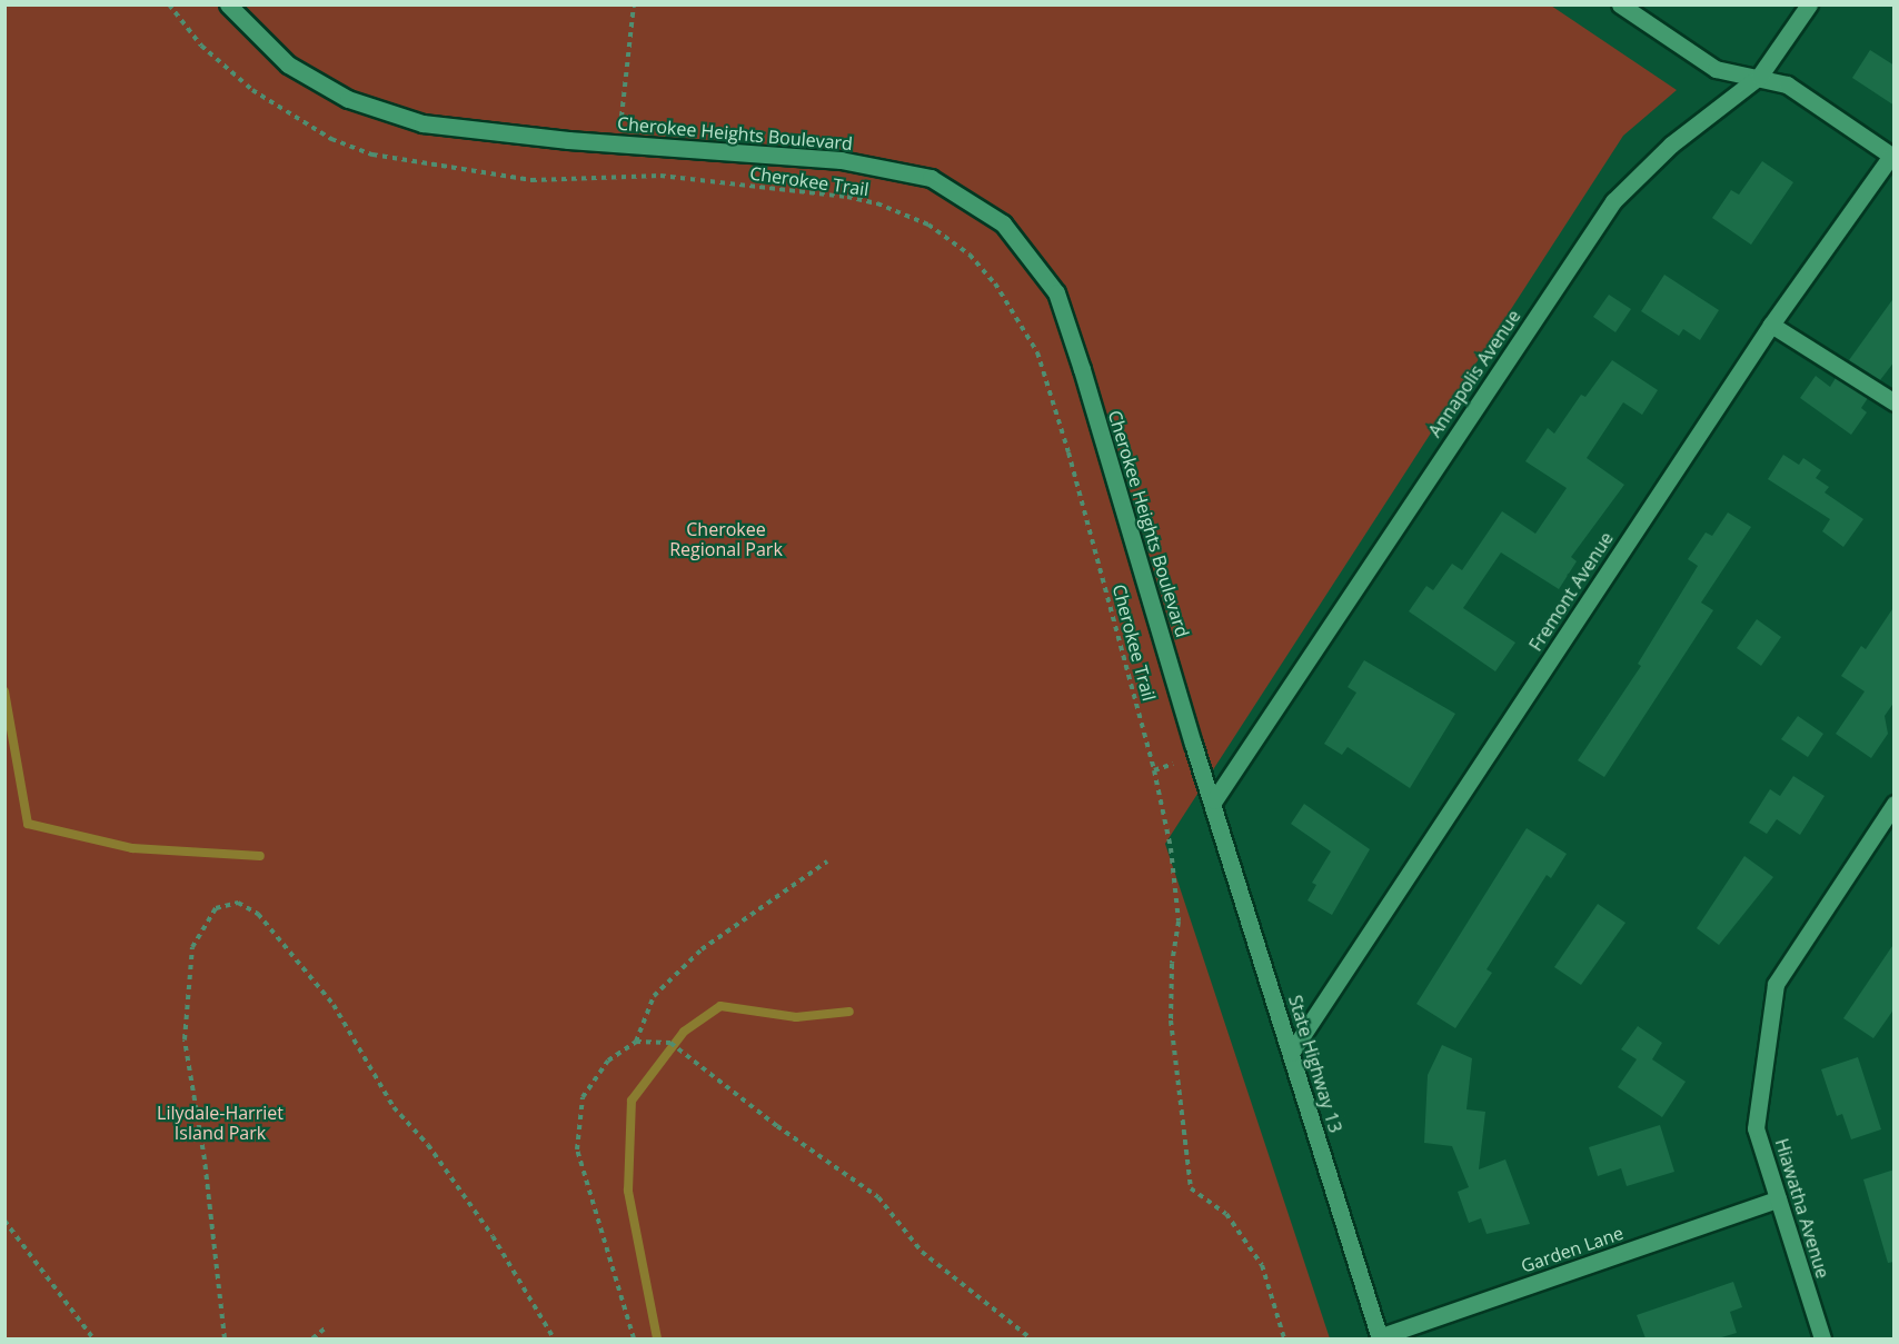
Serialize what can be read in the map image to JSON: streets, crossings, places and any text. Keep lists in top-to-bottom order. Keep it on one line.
{"streets":{"street":["Cherokee Heights Boulevard","Annapolis Avenue","Fremont Avenue","State Highway 13","Hiawatha Avenue","Garden Lane"],"path":["Cherokee Trail"]},"crossings":[["Cherokee Heights Boulevard","Annapolis Avenue"],["Cherokee Heights Boulevard","State Highway 13"],["Annapolis Avenue","State Highway 13"],["Fremont Avenue","State Highway 13"],["State Highway 13","Garden Lane"],["Hiawatha Avenue","Garden Lane"]],"parks":["Cherokee Regional Park","Lilydale-Harriet Island Park"]}
